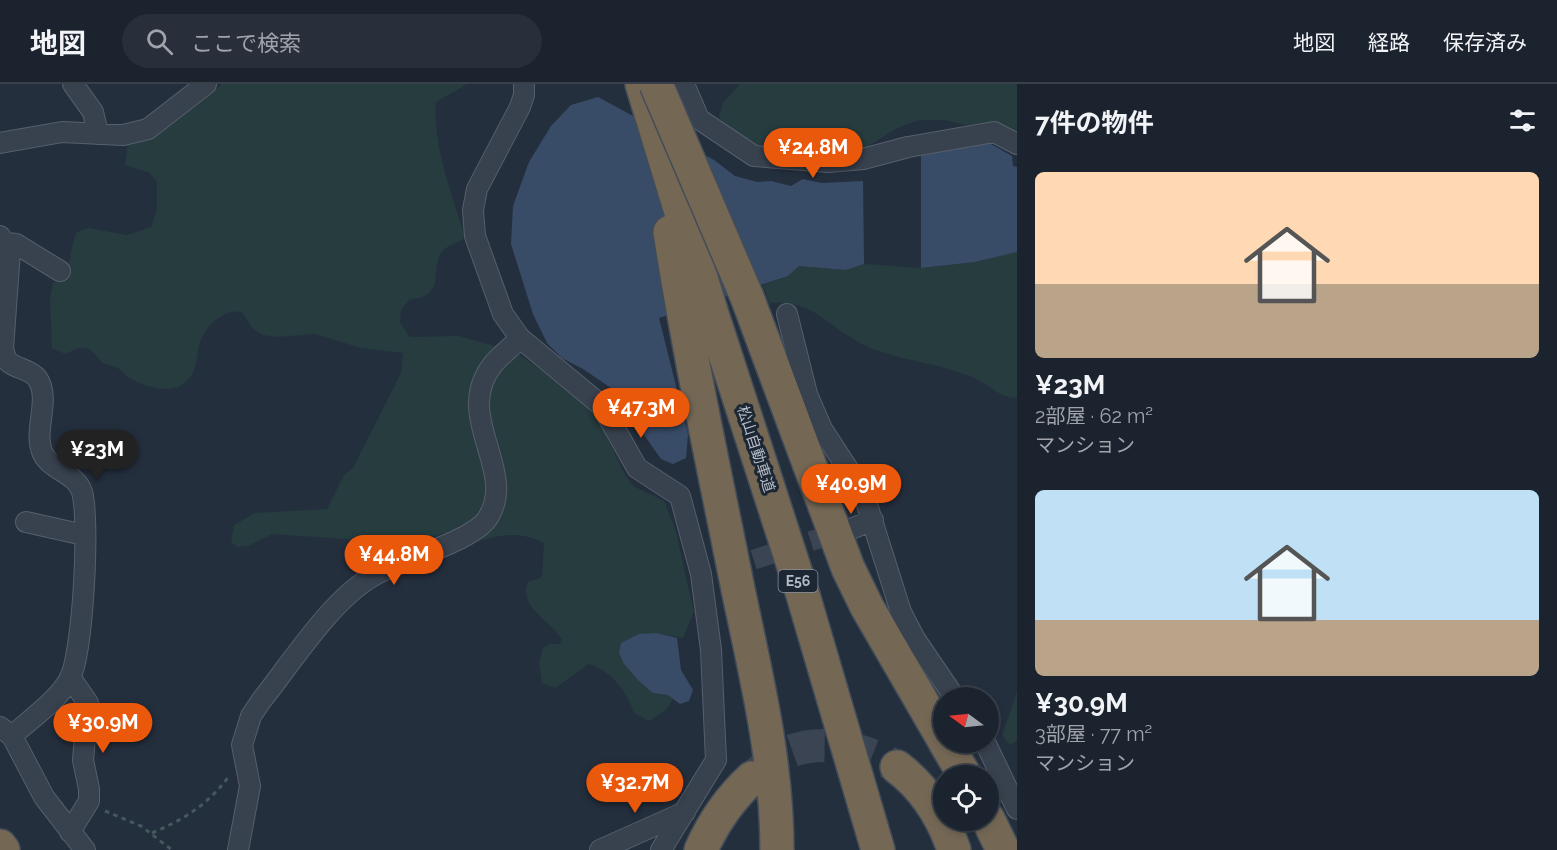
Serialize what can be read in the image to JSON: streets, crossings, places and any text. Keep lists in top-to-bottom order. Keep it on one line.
{"streets":{"highway":["松山自動車道","E56"]},"north":"left","page":{"header":"地図","search":"ここで検索","nav":["地図","経路","保存済み"],"heading":"7件の物件","price":["¥24.8M","¥47.3M","¥23M","¥40.9M","¥44.8M","¥30.9M","¥32.7M"],"list":[{"name":"¥23M","note":"2部屋 · 62 m² · マンション"},{"name":"¥30.9M","note":"3部屋 · 77 m² · マンション"}]}}
